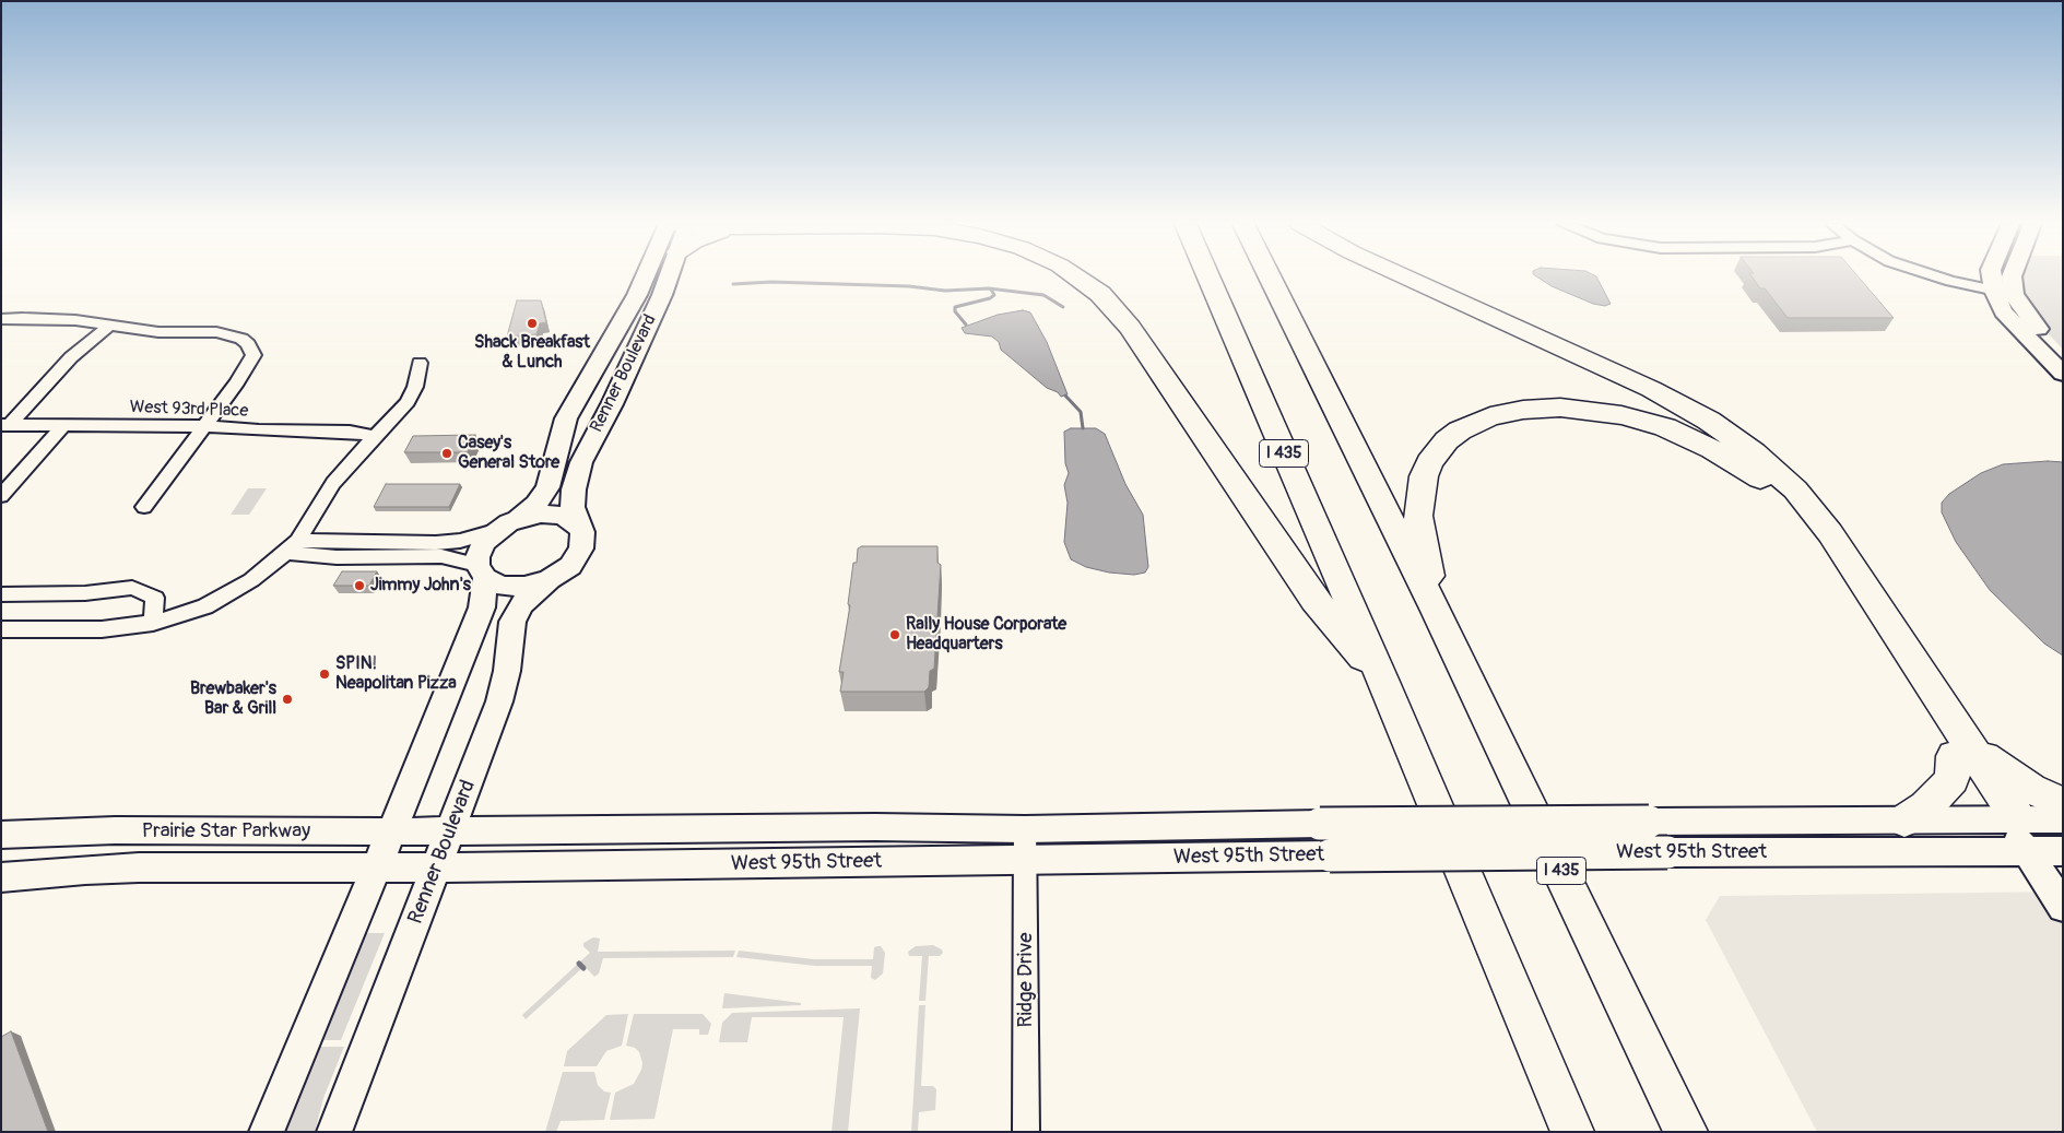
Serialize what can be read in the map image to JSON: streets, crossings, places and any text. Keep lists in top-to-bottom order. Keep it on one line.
{"streets":{"highway":["I 435"],"main road":["Renner Boulevard","Prairie Star Parkway","West 95th Street"],"street":["West 93rd Place","Ridge Drive"]},"crossings":[["Renner Boulevard","Prairie Star Parkway"],["Renner Boulevard","West 95th Street"],["Prairie Star Parkway","West 95th Street"],["West 95th Street","Ridge Drive"]],"places":["Shack Breakfast & Lunch","Casey's General Store","Jimmy John's","Rally House Corporate Headquarters","SPIN! Neapolitan Pizza","Brewbaker's Bar & Grill"]}
